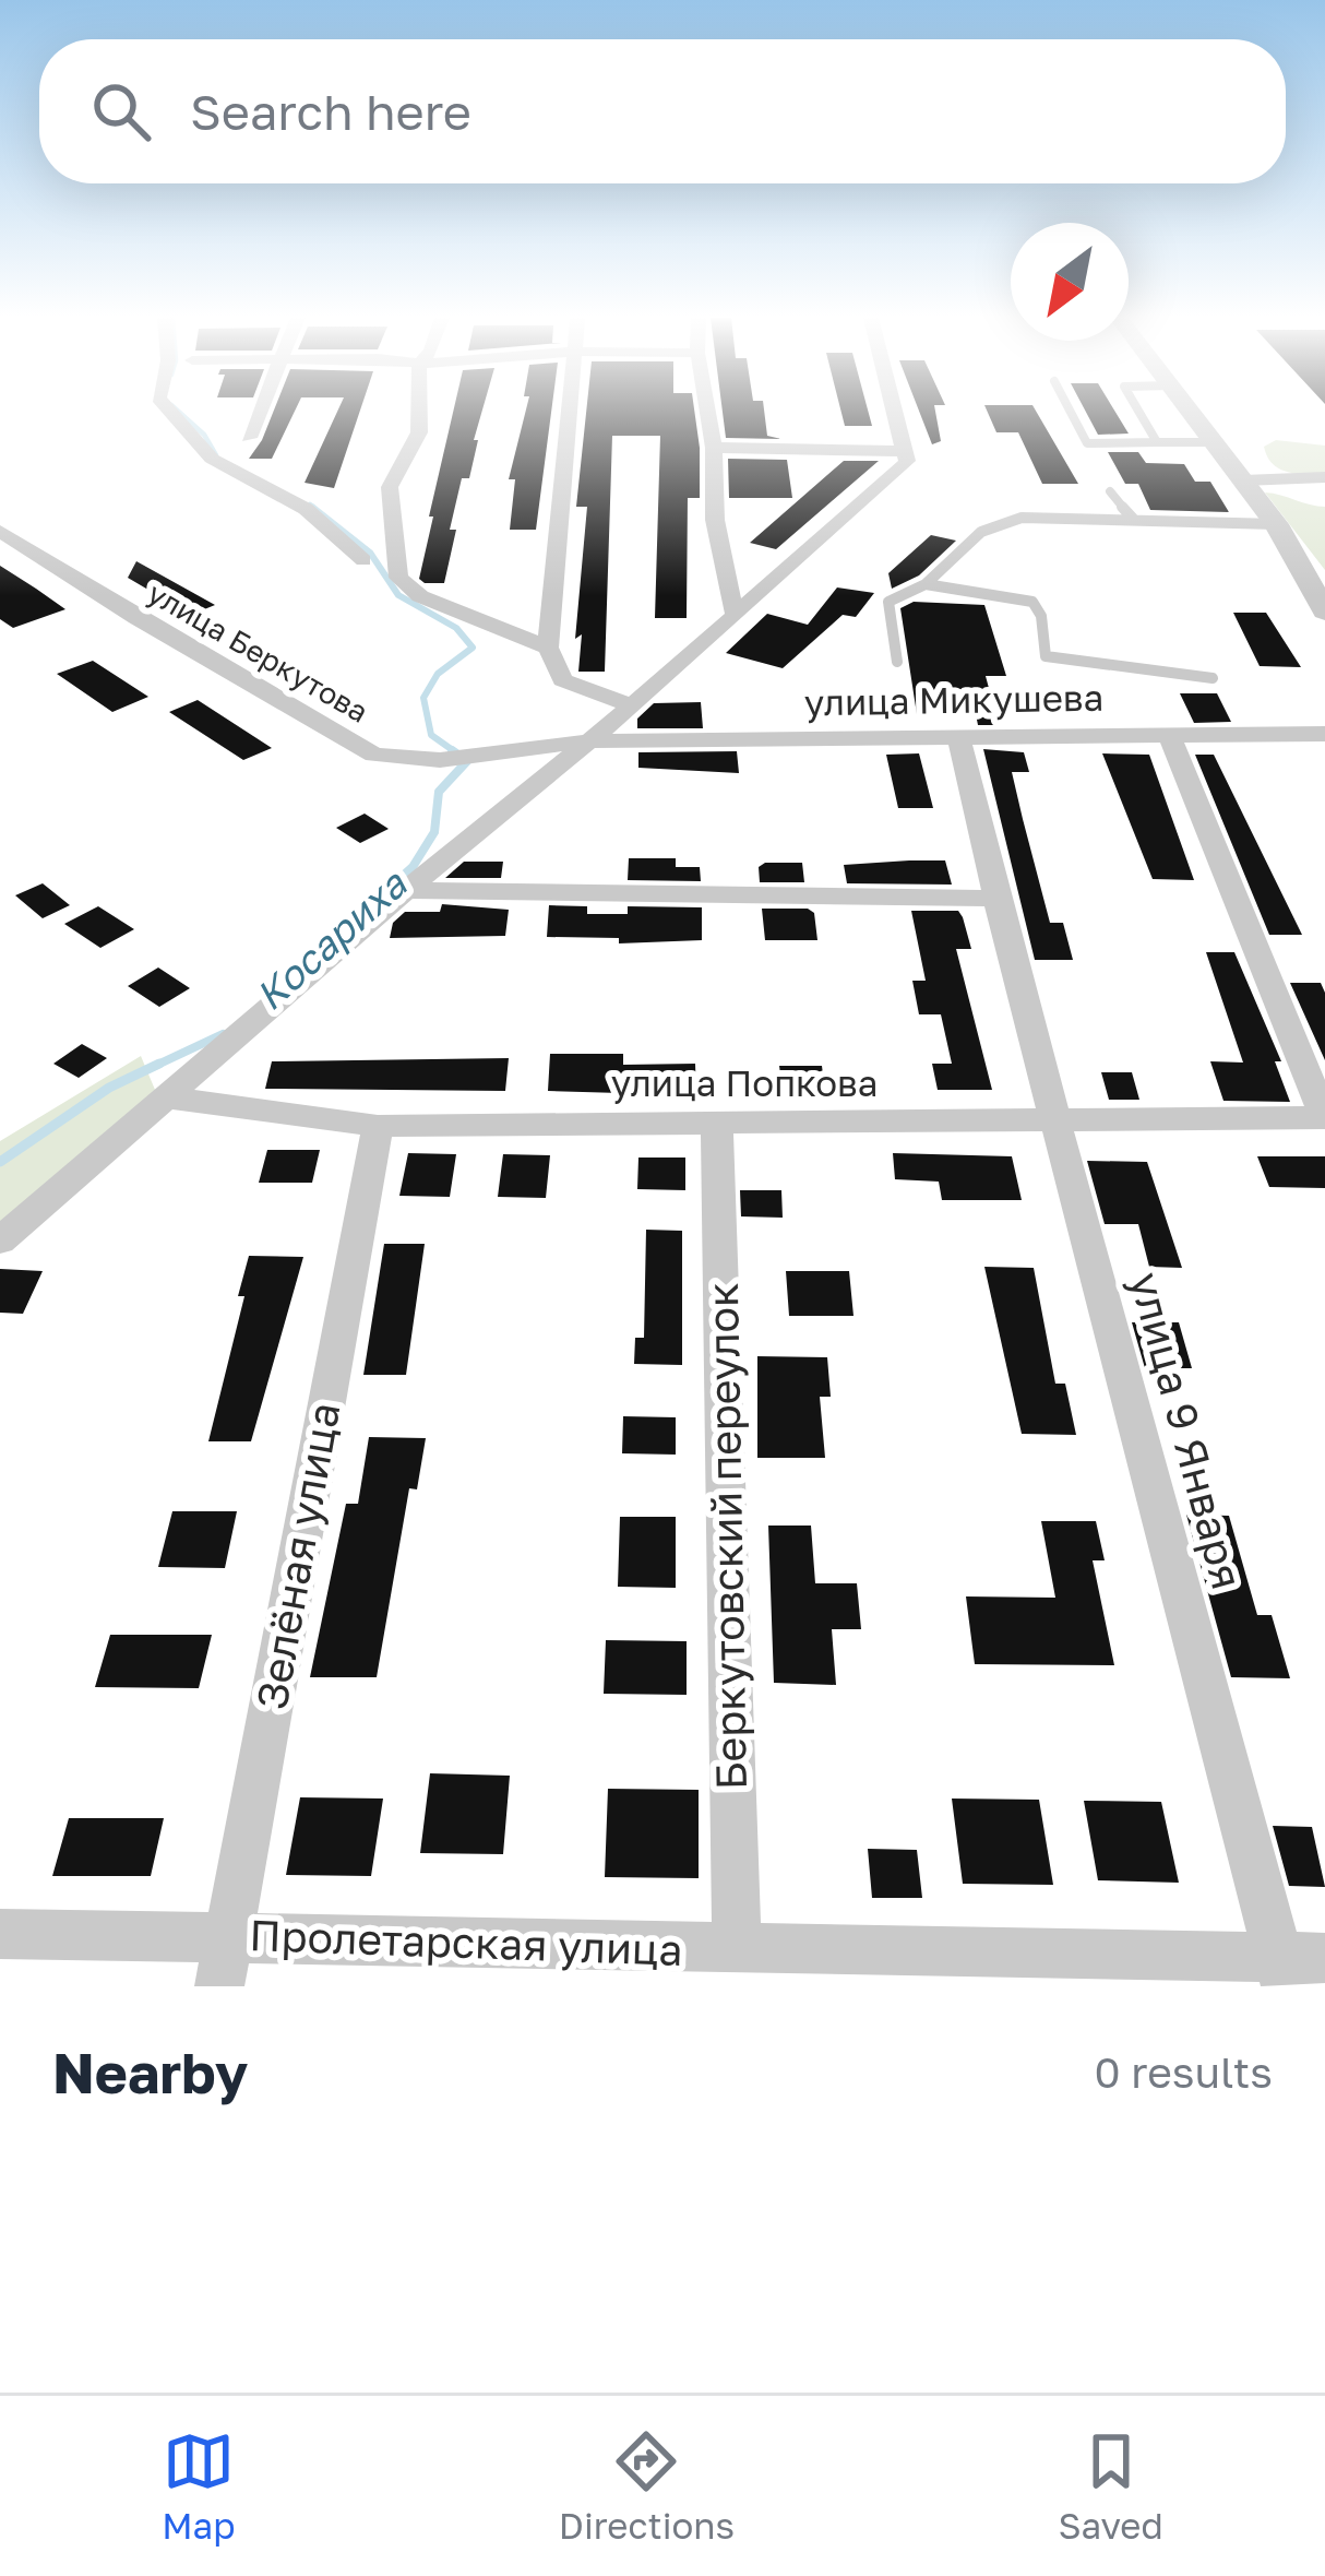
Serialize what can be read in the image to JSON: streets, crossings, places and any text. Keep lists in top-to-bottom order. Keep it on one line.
{"streets":{"street":["улица Беркутова","улица Микушева","улица Попкова","улица 9 Января","Беркутовский переулок","Зелёная улица","Пролетарская улица"]},"crossings":[["улица Беркутова","улица Микушева"],["улица Микушева","улица 9 Января"],["улица Попкова","улица 9 Января"],["улица Попкова","Беркутовский переулок"],["улица Попкова","Зелёная улица"],["улица 9 Января","Пролетарская улица"],["Беркутовский переулок","Пролетарская улица"],["Зелёная улица","Пролетарская улица"]],"water":["Косариха"],"north":"bottom left","page":{"search":"Search here","heading":["Nearby","0 results"],"nav":["Map","Directions","Saved"]}}
